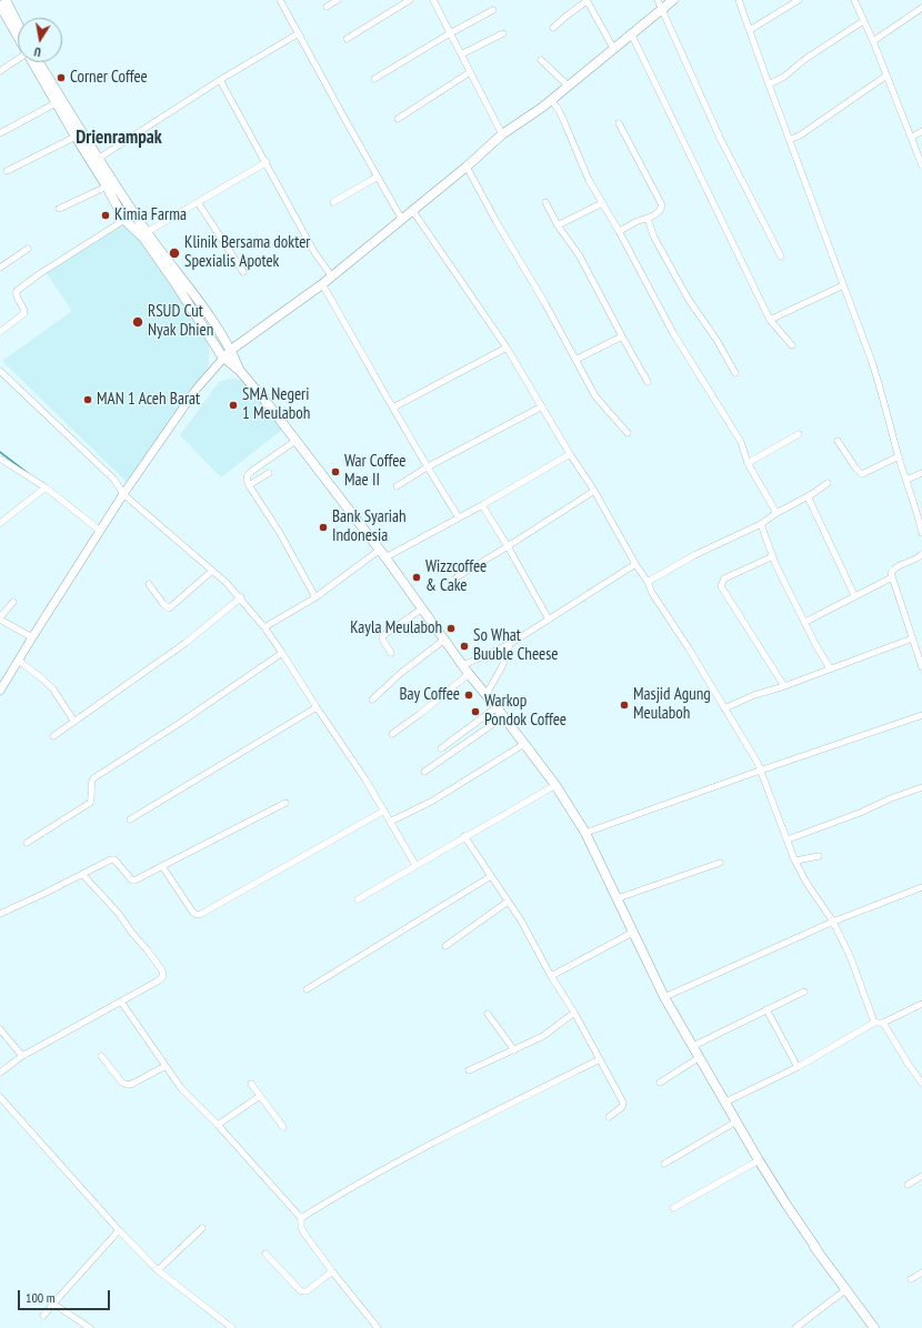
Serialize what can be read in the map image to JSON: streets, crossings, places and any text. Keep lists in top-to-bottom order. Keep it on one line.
{"districts":["Drienrampak"],"places":["Corner Coffee","Kimia Farma","Klinik Bersama dokter Spexialis Apotek","RSUD Cut Nyak Dhien","MAN 1 Aceh Barat","SMA Negeri 1 Meulaboh","War Coffee Mae II","Bank Syariah Indonesia","Wizzcoffee & Cake","Kayla Meulaboh","So What Buuble Cheese","Bay Coffee","Masjid Agung Meulaboh","Warkop Pondok Coffee"],"scale_bar":"100 m","north":"bottom"}
